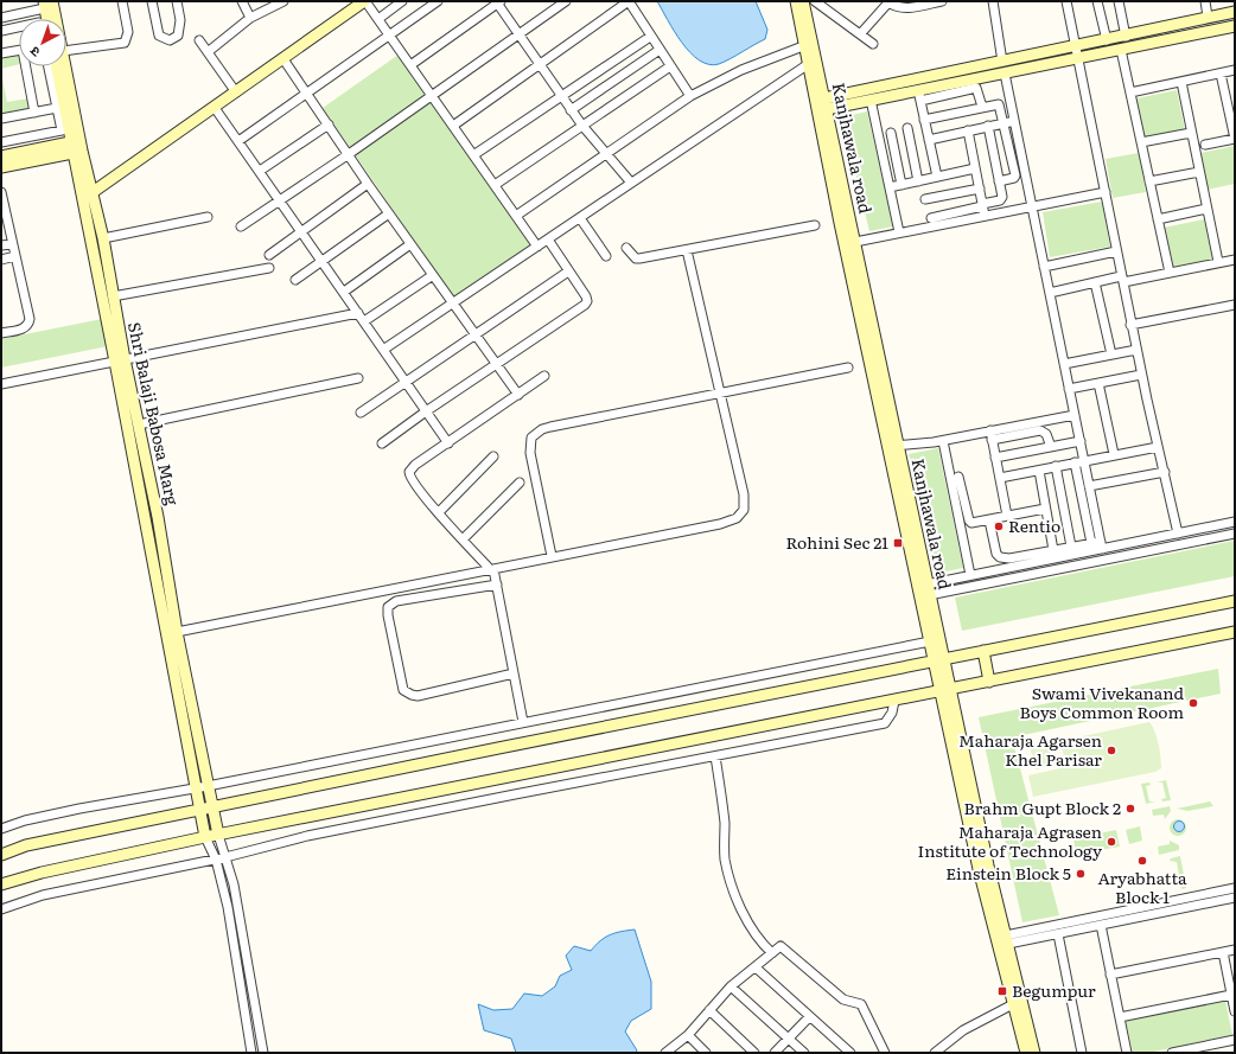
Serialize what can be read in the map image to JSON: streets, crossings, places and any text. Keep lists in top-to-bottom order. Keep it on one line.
{"streets":{"street":["Kanjhawala road","Shri Balaji Babosa Marg"]},"places":{"other":["Rentio","Swami Vivekanand Boys Common Room","Maharaja Agarsen Khel Parisar","Brahm Gupt Block 2","Maharaja Agrasen Institute of Technology","Aryabhatta Block 1","Einstein Block 5"],"transit":["Rohini Sec 21","Begumpur"]},"north":"bottom left"}
